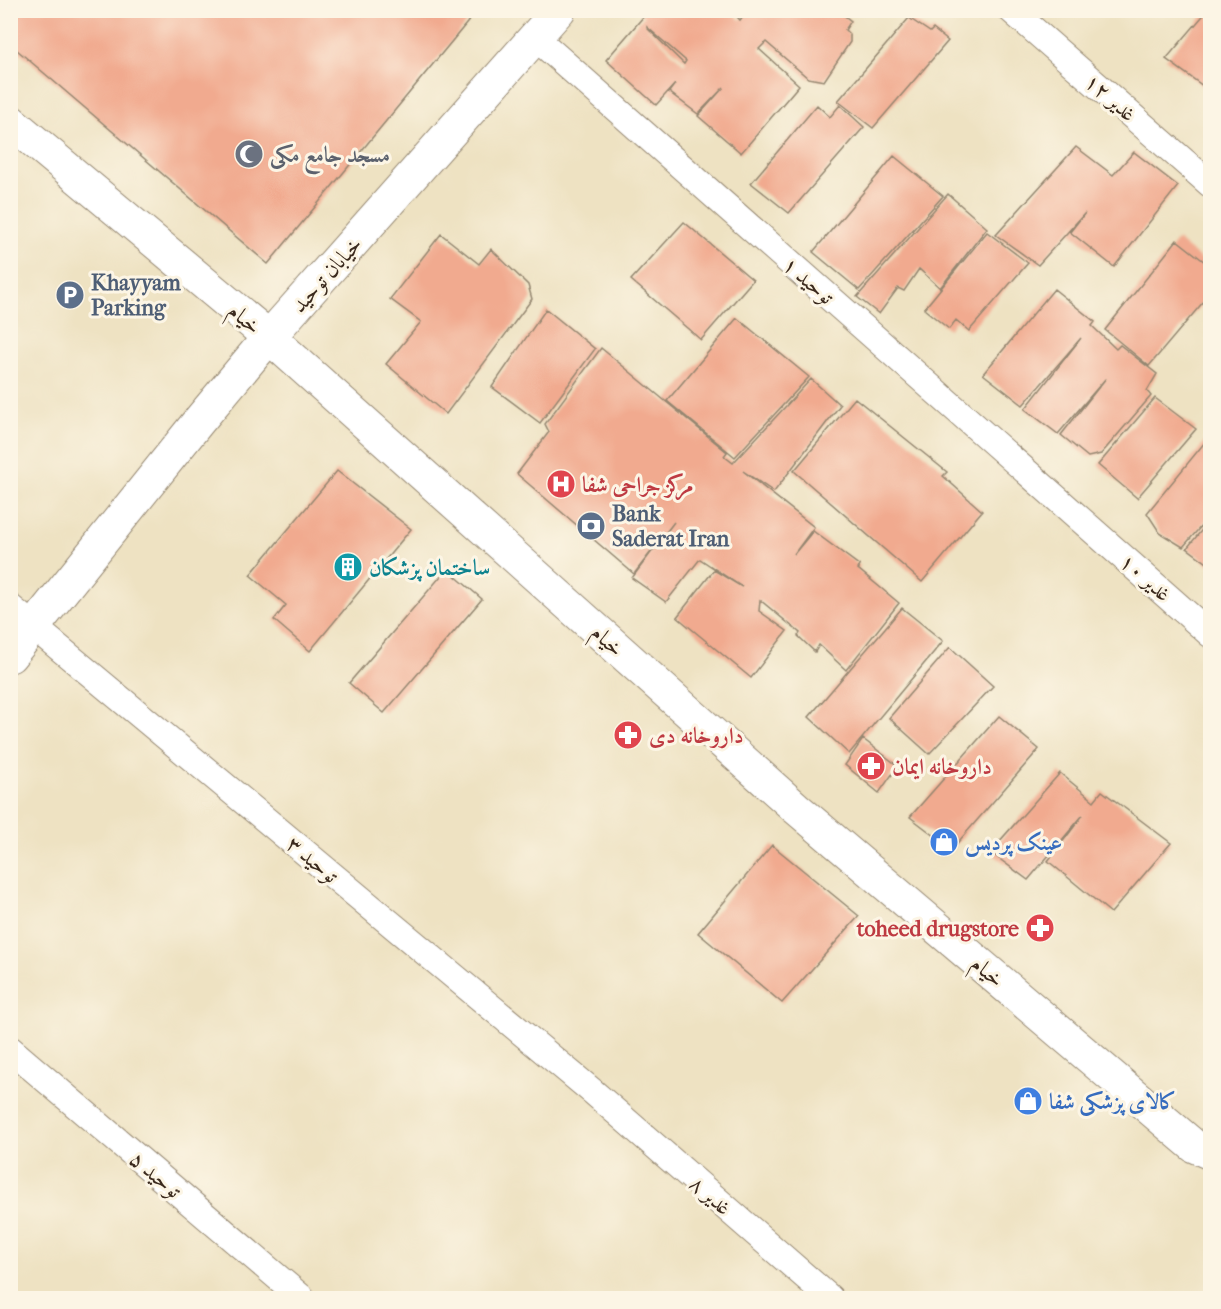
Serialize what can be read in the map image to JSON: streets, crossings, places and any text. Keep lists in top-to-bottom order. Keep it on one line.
{"streets":{"main road":["خیابان توحید","خیام"],"street":["غدیر ۱۲","توحید ۱","غدیر ۱۰","توحید ۳","توحید ۵","غدیر ۸"]},"crossings":[["خیابان توحید","توحید ۱"],["خیابان توحید","خیام"],["خیابان توحید","توحید ۳"],["توحید ۱","غدیر ۱۰"],["توحید ۳","غدیر ۸"]],"places":{"mosque":["مسجد جامع مکی"],"parking":["Khayyam Parking"],"hospital":["مرکز جراحی شفا"],"bank":["Bank Saderat Iran"],"building":["ساختمان پزشکان"],"pharmacy":["داروخانه دی","داروخانه ایمان","toheed drugstore"],"shop":["عینک پردیس","کالای پزشکی شفا"]}}
